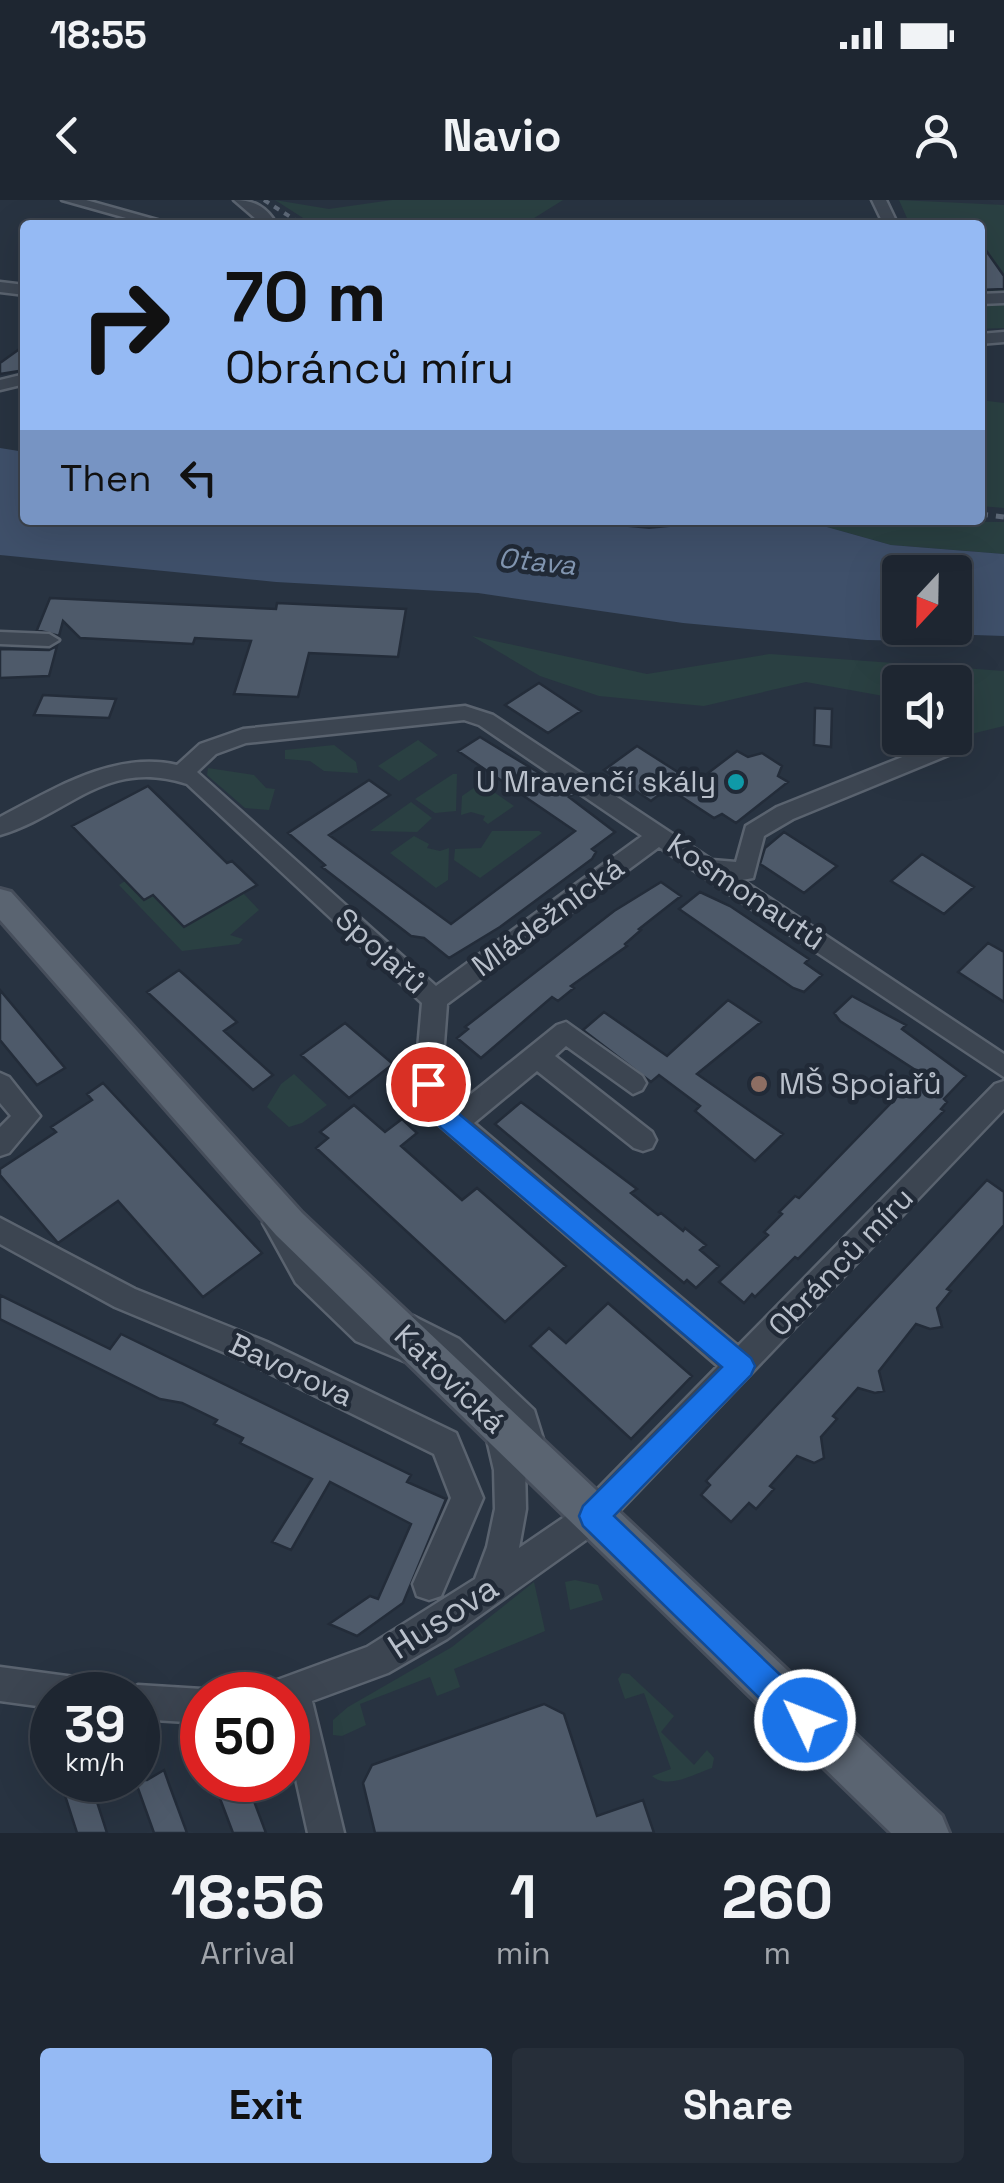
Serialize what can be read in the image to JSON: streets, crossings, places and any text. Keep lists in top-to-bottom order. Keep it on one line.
{"streets":{"main road":["Katovická"],"street":["Kosmonautů","Mládežnická","Spojařů","Obránců míru","Bavorova","Husova"]},"crossings":[["Kosmonautů","Mládežnická"],["Kosmonautů","Spojařů"],["Mládežnická","Spojařů"],["Spojařů","Obránců míru"],["Obránců míru","Katovická"],["Obránců míru","Husova"],["Katovická","Husova"]],"water":["Otava"],"places":["U Mravenčí skály","MŠ Spojařů"],"north":"bottom","page":{"status":"18:55","header":"Navio","turn":["70 m","Obránců míru"],"then":"Then","speed":"39 km/h","limit":"50","eta":["18:56","Arrival","1","min","260","m"],"buttons":["Exit","Share"]}}
